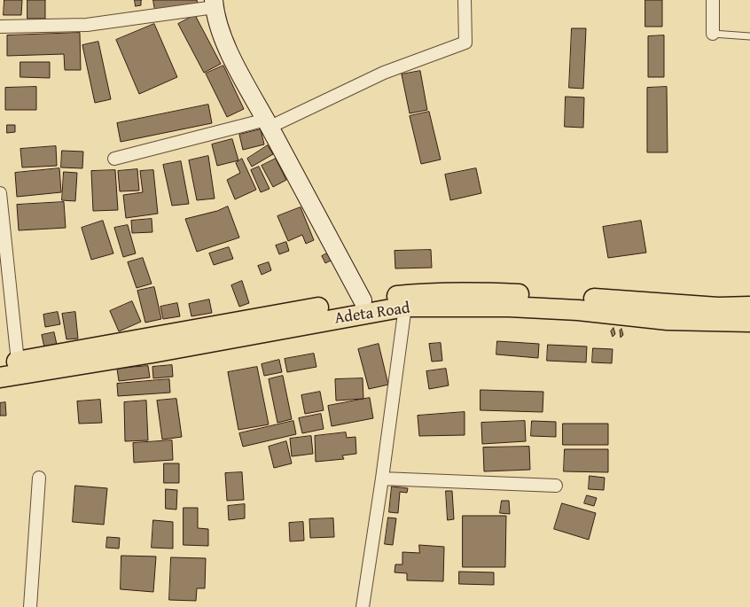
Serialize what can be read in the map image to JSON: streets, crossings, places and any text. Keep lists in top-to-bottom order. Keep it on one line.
{"streets":{"main road":["Adeta Road"]}}
